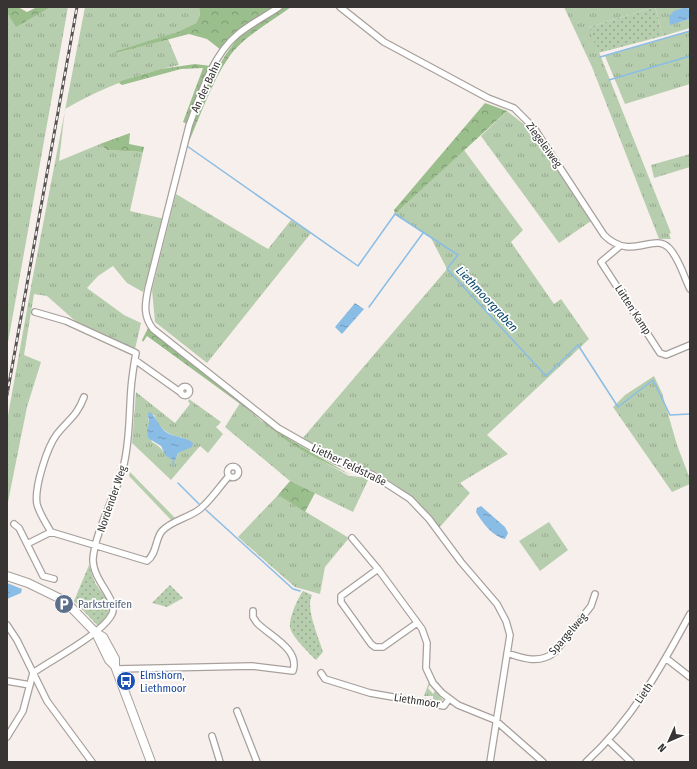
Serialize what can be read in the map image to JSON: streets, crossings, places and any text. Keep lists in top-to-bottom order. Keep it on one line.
{"streets":{"street":["An der Bahn","Ziegeleiweg","Lütten Kamp","Liether Feldstraße","Nordender Weg","Spargelweg","Lieth","Liethmoor"]},"crossings":[["An der Bahn","Liether Feldstraße"],["Ziegeleiweg","Lütten Kamp"],["Liether Feldstraße","Spargelweg"],["Liether Feldstraße","Liethmoor"]],"water":["Liethmoorgraben"],"places":{"parking":["Parkstreifen"],"bus stop":["Elmshorn, Liethmoor"]},"north":"bottom left"}
